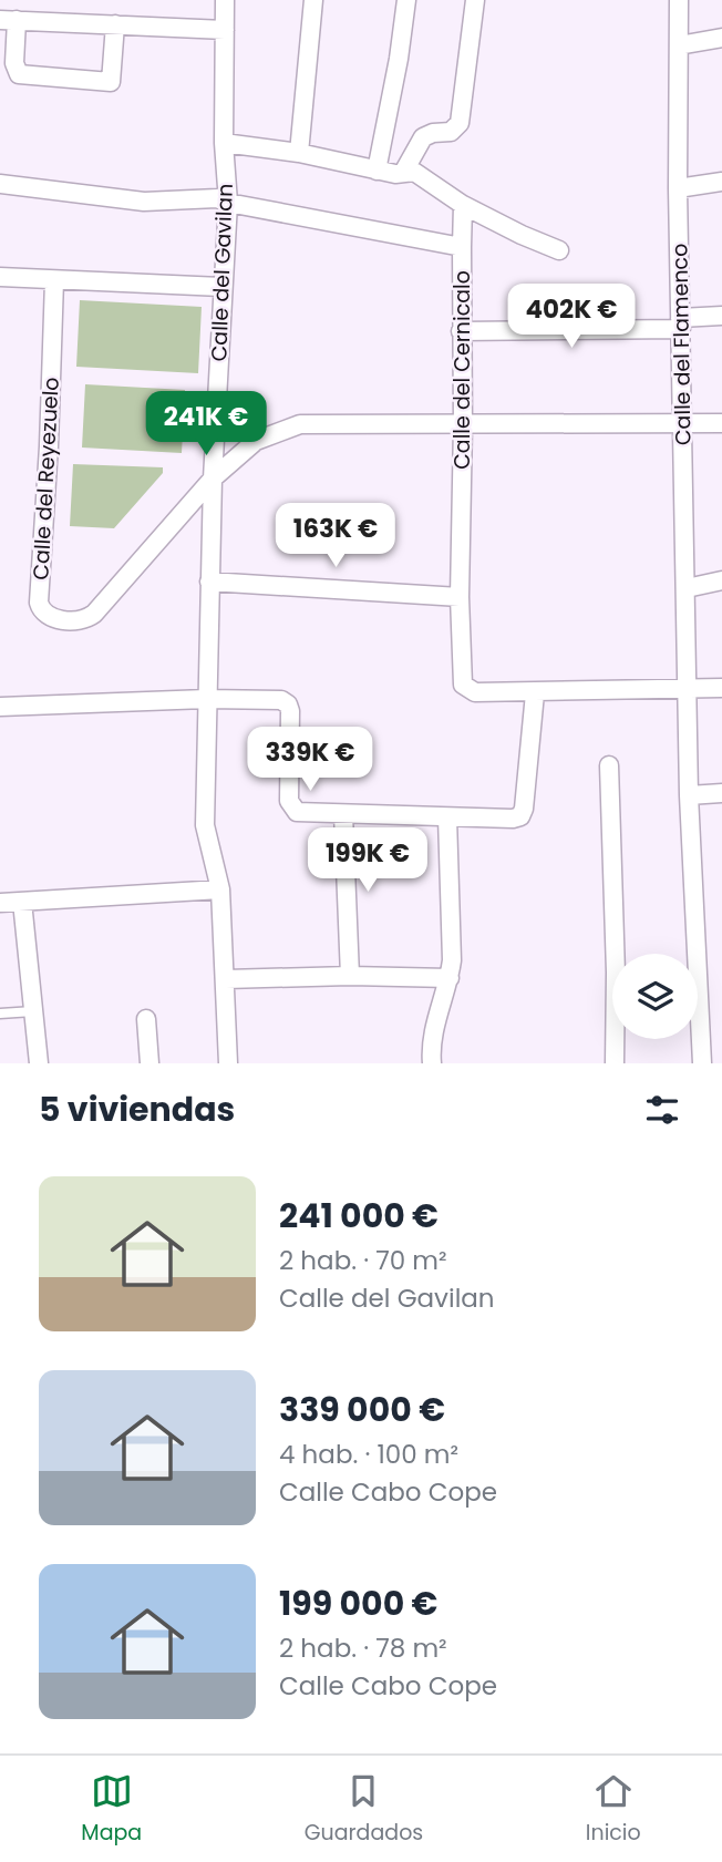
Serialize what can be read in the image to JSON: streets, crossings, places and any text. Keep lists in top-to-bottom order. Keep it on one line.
{"streets":{"street":["Calle del Gavilan","Calle del Flamenco","Calle del Cernicalo","Calle del Reyezuelo"]},"crossings":[["Calle del Gavilan","Calle del Cernicalo"],["Calle del Gavilan","Calle del Reyezuelo"],["Calle del Flamenco","Calle del Cernicalo"],["Calle del Flamenco","Calle del Reyezuelo"],["Calle del Cernicalo","Calle del Reyezuelo"]],"page":{"price":["402K €","241K €","163K €","339K €","199K €"],"heading":"5 viviendas","list":[{"name":"241 000 €","note":"2 hab. · 70 m² · Calle del Gavilan"},{"name":"339 000 €","note":"4 hab. · 100 m² · Calle Cabo Cope"},{"name":"199 000 €","note":"2 hab. · 78 m² · Calle Cabo Cope"}],"tabs":["Mapa","Guardados","Inicio"]}}
